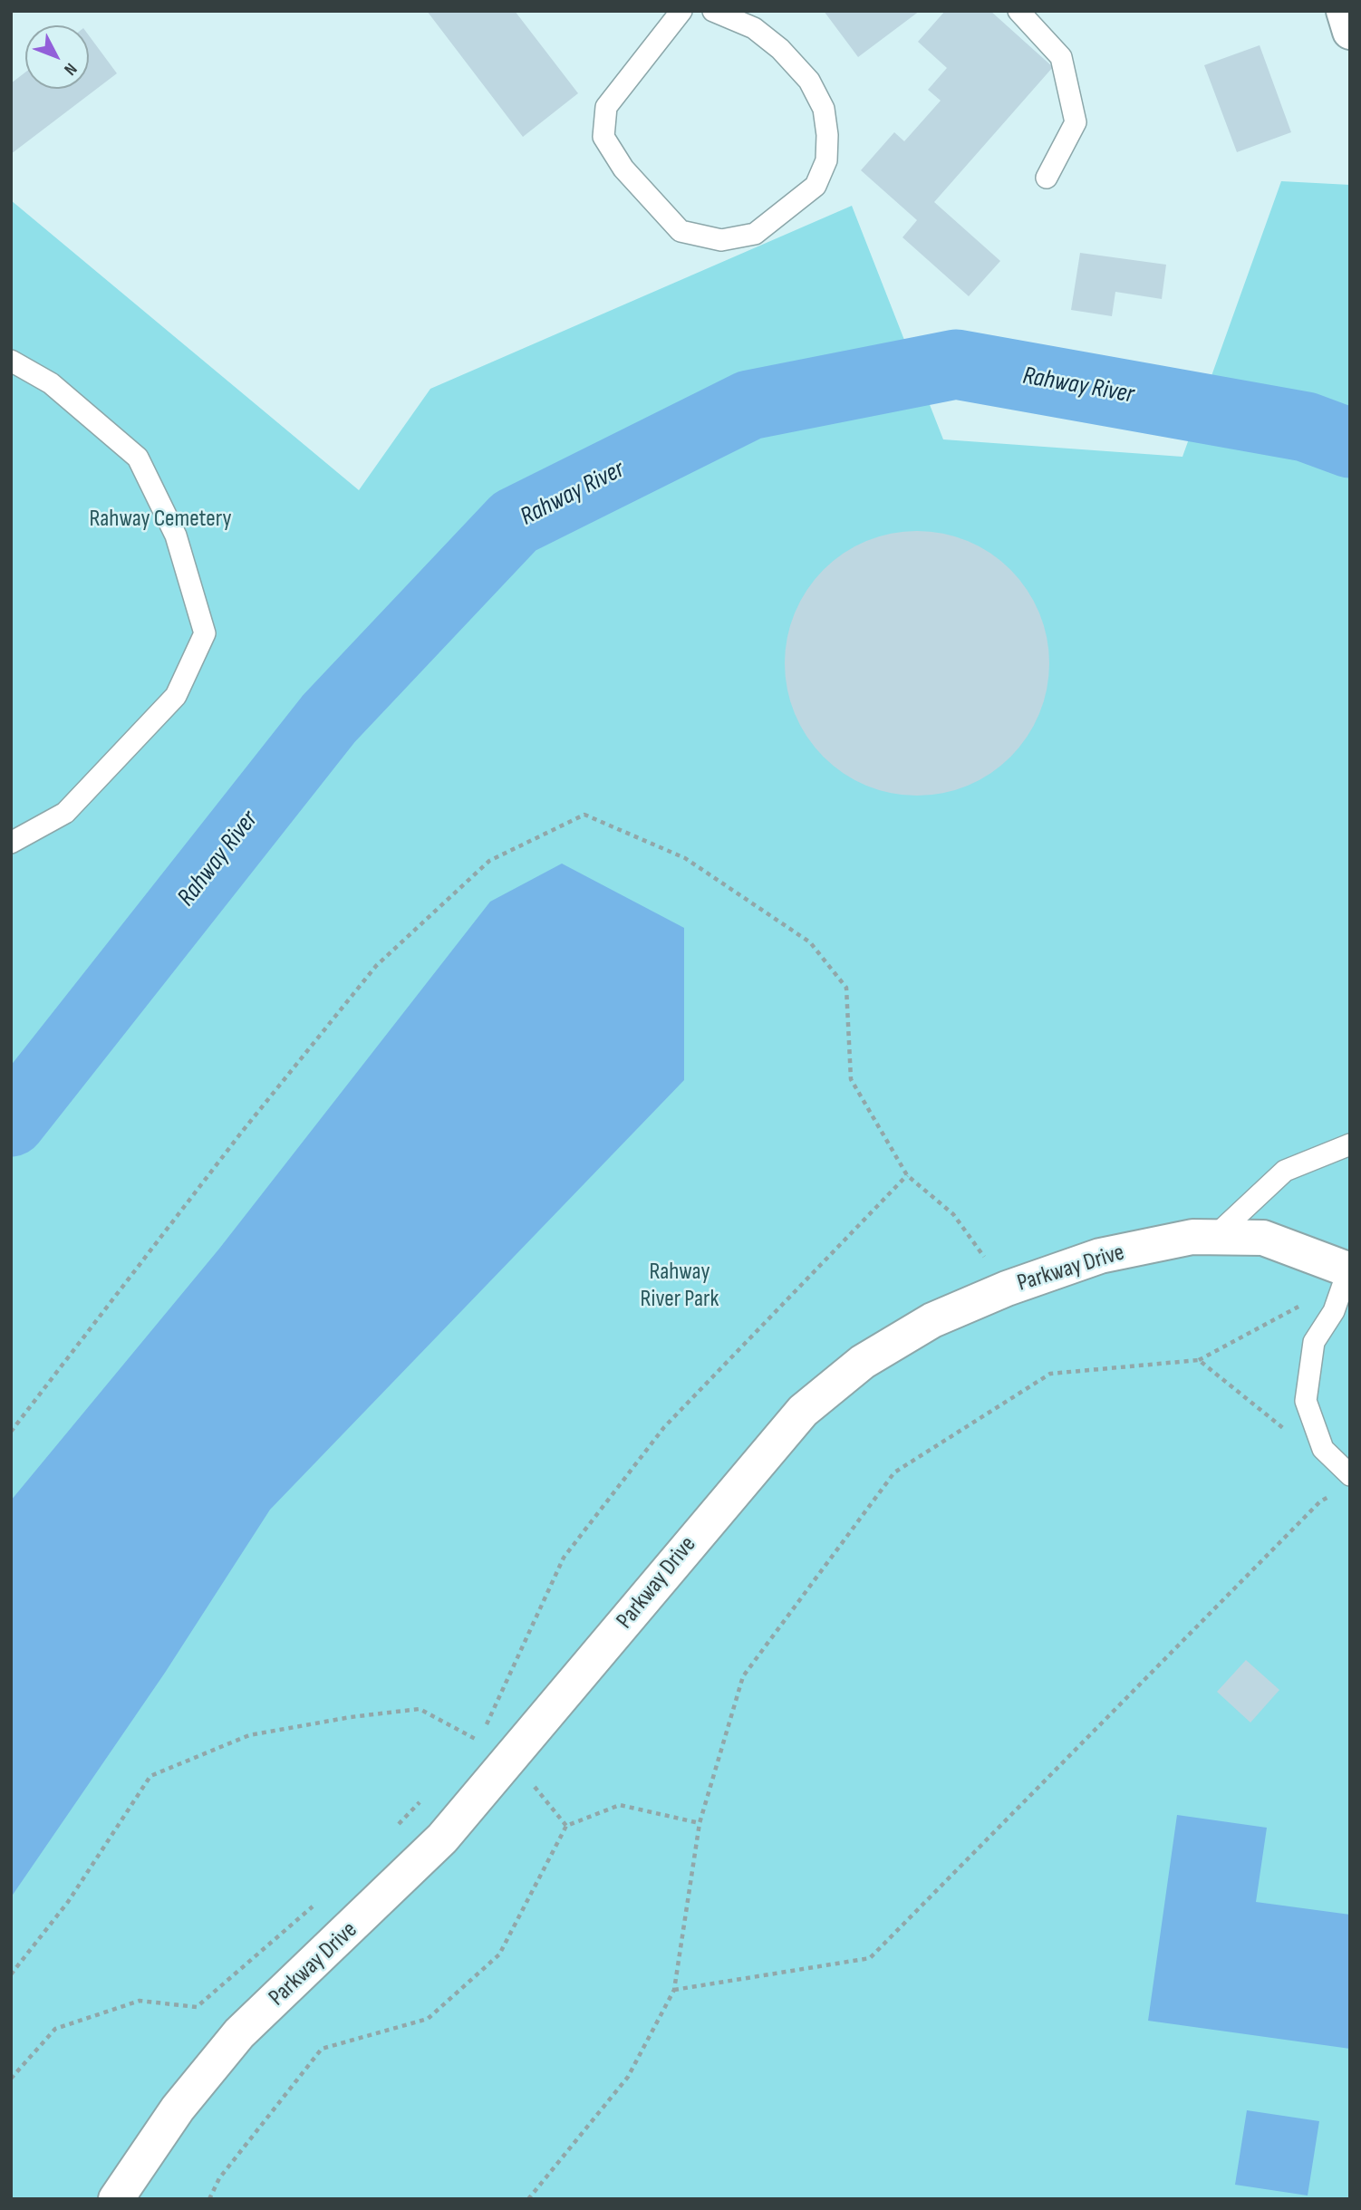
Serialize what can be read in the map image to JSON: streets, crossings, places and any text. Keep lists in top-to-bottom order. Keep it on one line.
{"streets":{"street":["Parkway Drive"]},"water":["Rahway River"],"parks":["Rahway Cemetery","Rahway River Park"],"north":"bottom right"}
